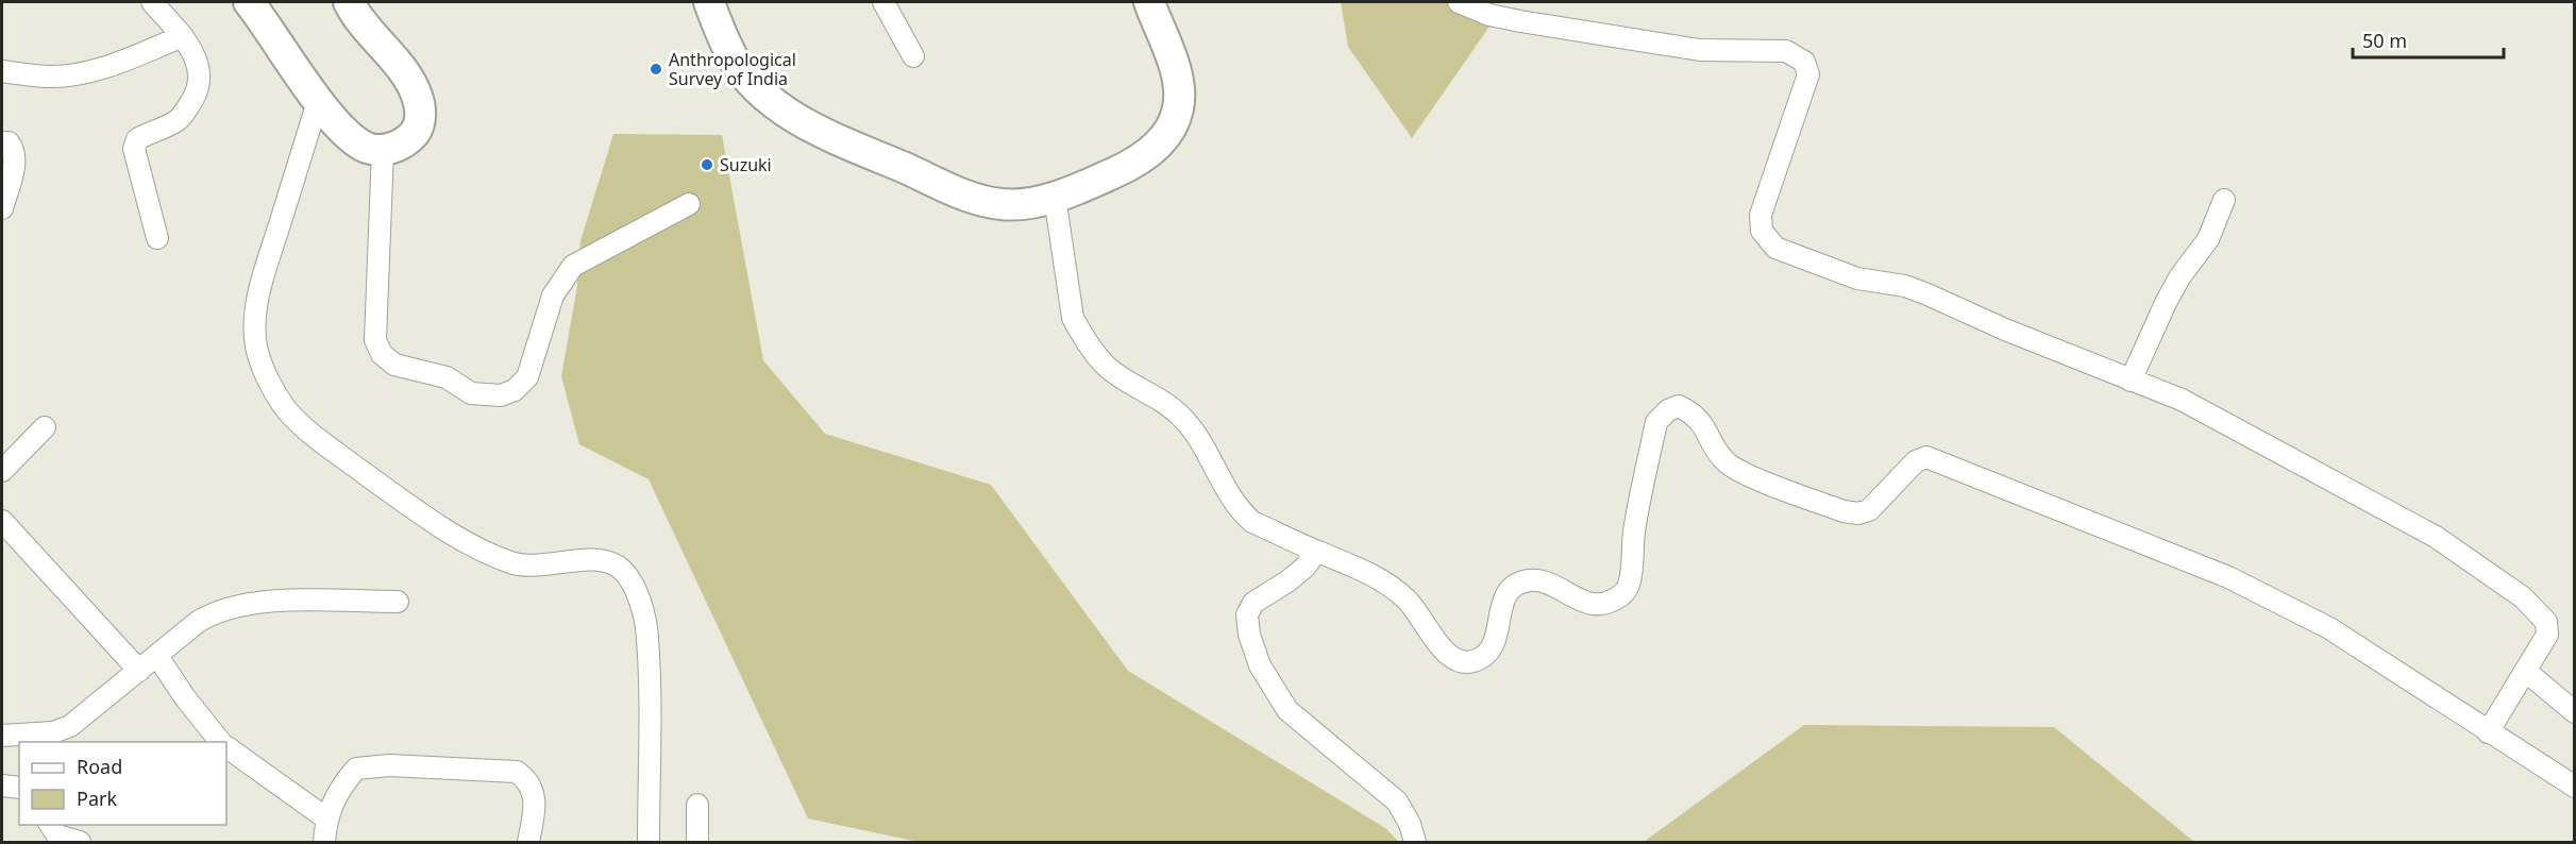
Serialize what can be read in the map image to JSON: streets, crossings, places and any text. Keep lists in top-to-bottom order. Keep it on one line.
{"places":["Anthropological Survey of India","Suzuki"],"legend":["Road","Park"],"scale_bar":"50 m"}
